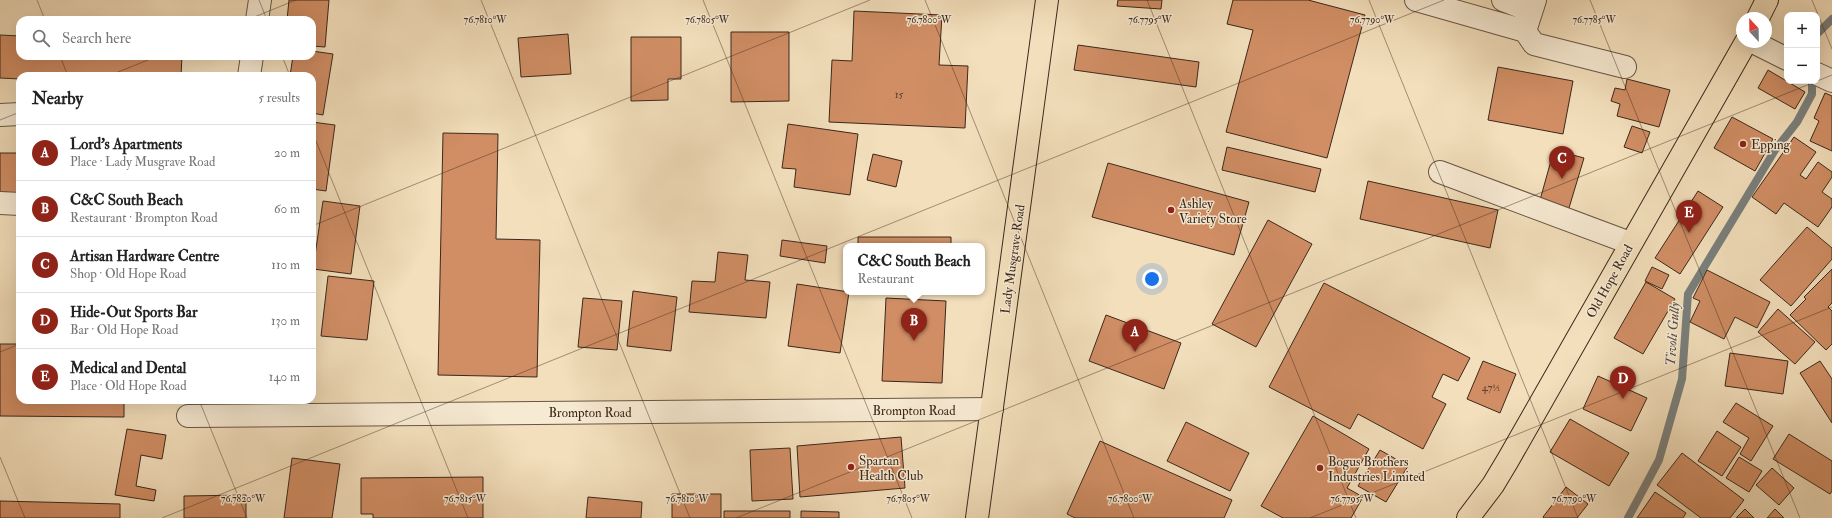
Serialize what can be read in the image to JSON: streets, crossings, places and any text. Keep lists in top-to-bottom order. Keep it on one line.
{"streets":{"main road":["Lady Musgrave Road","Old Hope Road"],"street":["Brompton Road"]},"crossings":[["Lady Musgrave Road","Brompton Road"]],"water":["Tivoli Gully"],"places":["Epping","Ashley Variety Store","Spartan Health Club","Bogus Brothers Industries Limited"],"house_numbers":["15","47½"],"north":"top","page":{"map_buttons":["+","−"],"search":"Search here","heading":["Nearby","5 results"],"list":[{"mark":"A","name":"Lord's Apartments","note":"Place · Lady Musgrave Road","value":"20 m"},{"mark":"B","name":"C&C South Beach","note":"Restaurant · Brompton Road","value":"60 m"},{"mark":"C","name":"Artisan Hardware Centre","note":"Shop · Old Hope Road","value":"110 m"},{"mark":"D","name":"Hide-Out Sports Bar","note":"Bar · Old Hope Road","value":"130 m"},{"mark":"E","name":"Medical and Dental","note":"Place · Old Hope Road","value":"140 m"}],"pins":["C","E","B","A","D"],"popup":["C&C South Beach","Restaurant"]},"coordinates":["76.7810°W","76.7805°W","76.7800°W","76.7795°W","76.7790°W","76.7785°W","76.7820°W","76.7815°W"]}
